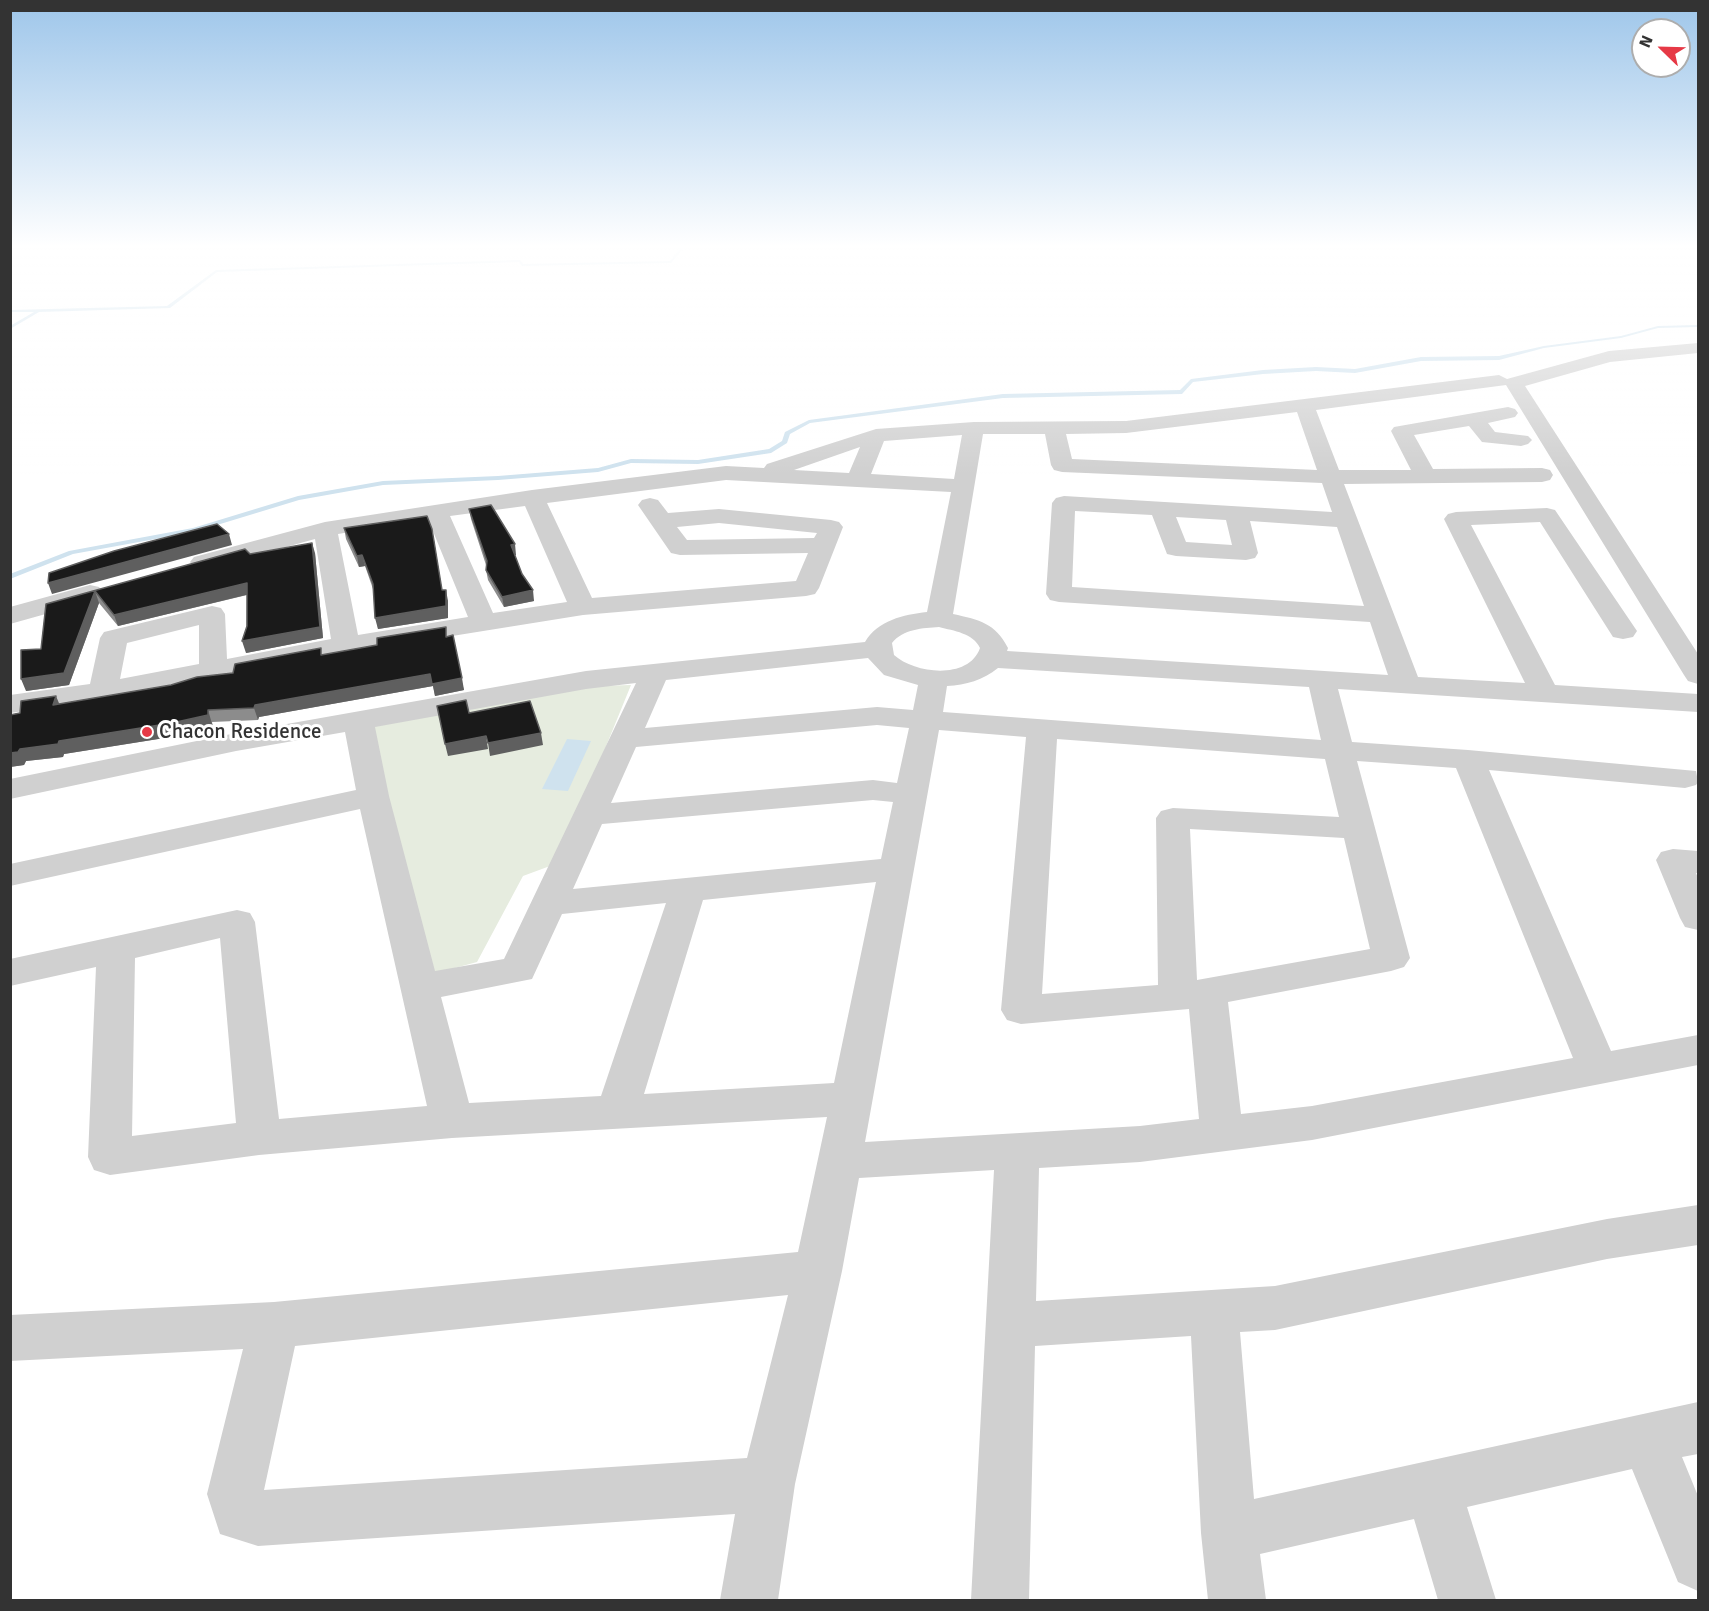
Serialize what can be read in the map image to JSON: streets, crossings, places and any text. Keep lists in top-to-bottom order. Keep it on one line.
{"places":["Chacon Residence"],"north":"top left"}
